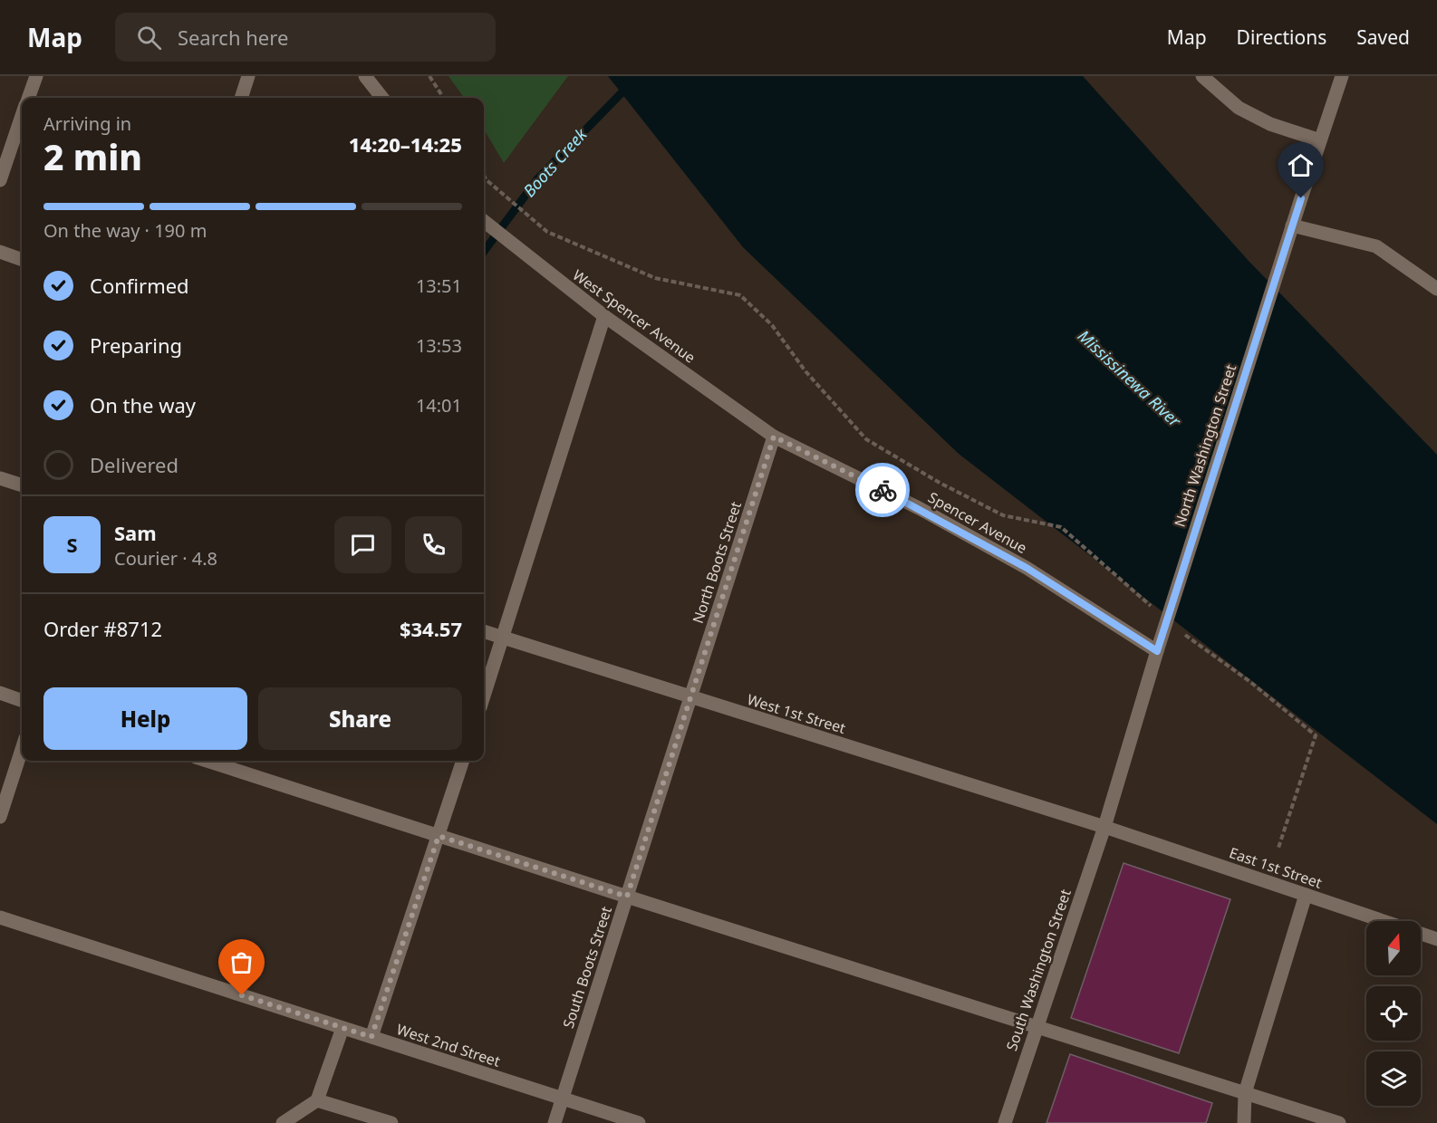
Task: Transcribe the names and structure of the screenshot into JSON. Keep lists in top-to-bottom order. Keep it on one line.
{"streets":{"street":["West Spencer Avenue","North Washington Street","Spencer Avenue","North Boots Street","West 1st Street","East 1st Street","South Boots Street","South Washington Street","West 2nd Street"]},"crossings":[["West Spencer Avenue","Spencer Avenue"],["West Spencer Avenue","North Boots Street"],["North Washington Street","Spencer Avenue"],["North Washington Street","West 1st Street"],["North Washington Street","East 1st Street"],["North Washington Street","South Washington Street"],["Spencer Avenue","North Boots Street"],["North Boots Street","West 1st Street"],["North Boots Street","South Boots Street"],["West 1st Street","East 1st Street"],["West 1st Street","South Boots Street"],["West 1st Street","South Washington Street"],["East 1st Street","South Washington Street"],["South Boots Street","West 2nd Street"]],"water":["Boots Creek","Mississinewa River"],"north":"top","page":{"header":"Map","search":"Search here","nav":["Map","Directions","Saved"],"heading":["2 min","Arriving in","14:20–14:25"],"panel":["Sam","Courier · 4.8","Order #8712","$34.57"],"bar":"On the way · 190 m","list":[["Confirmed","13:51"],["Preparing","13:53"],["On the way","14:01"],"Delivered"],"round":"S","buttons":["Help","Share"]}}
